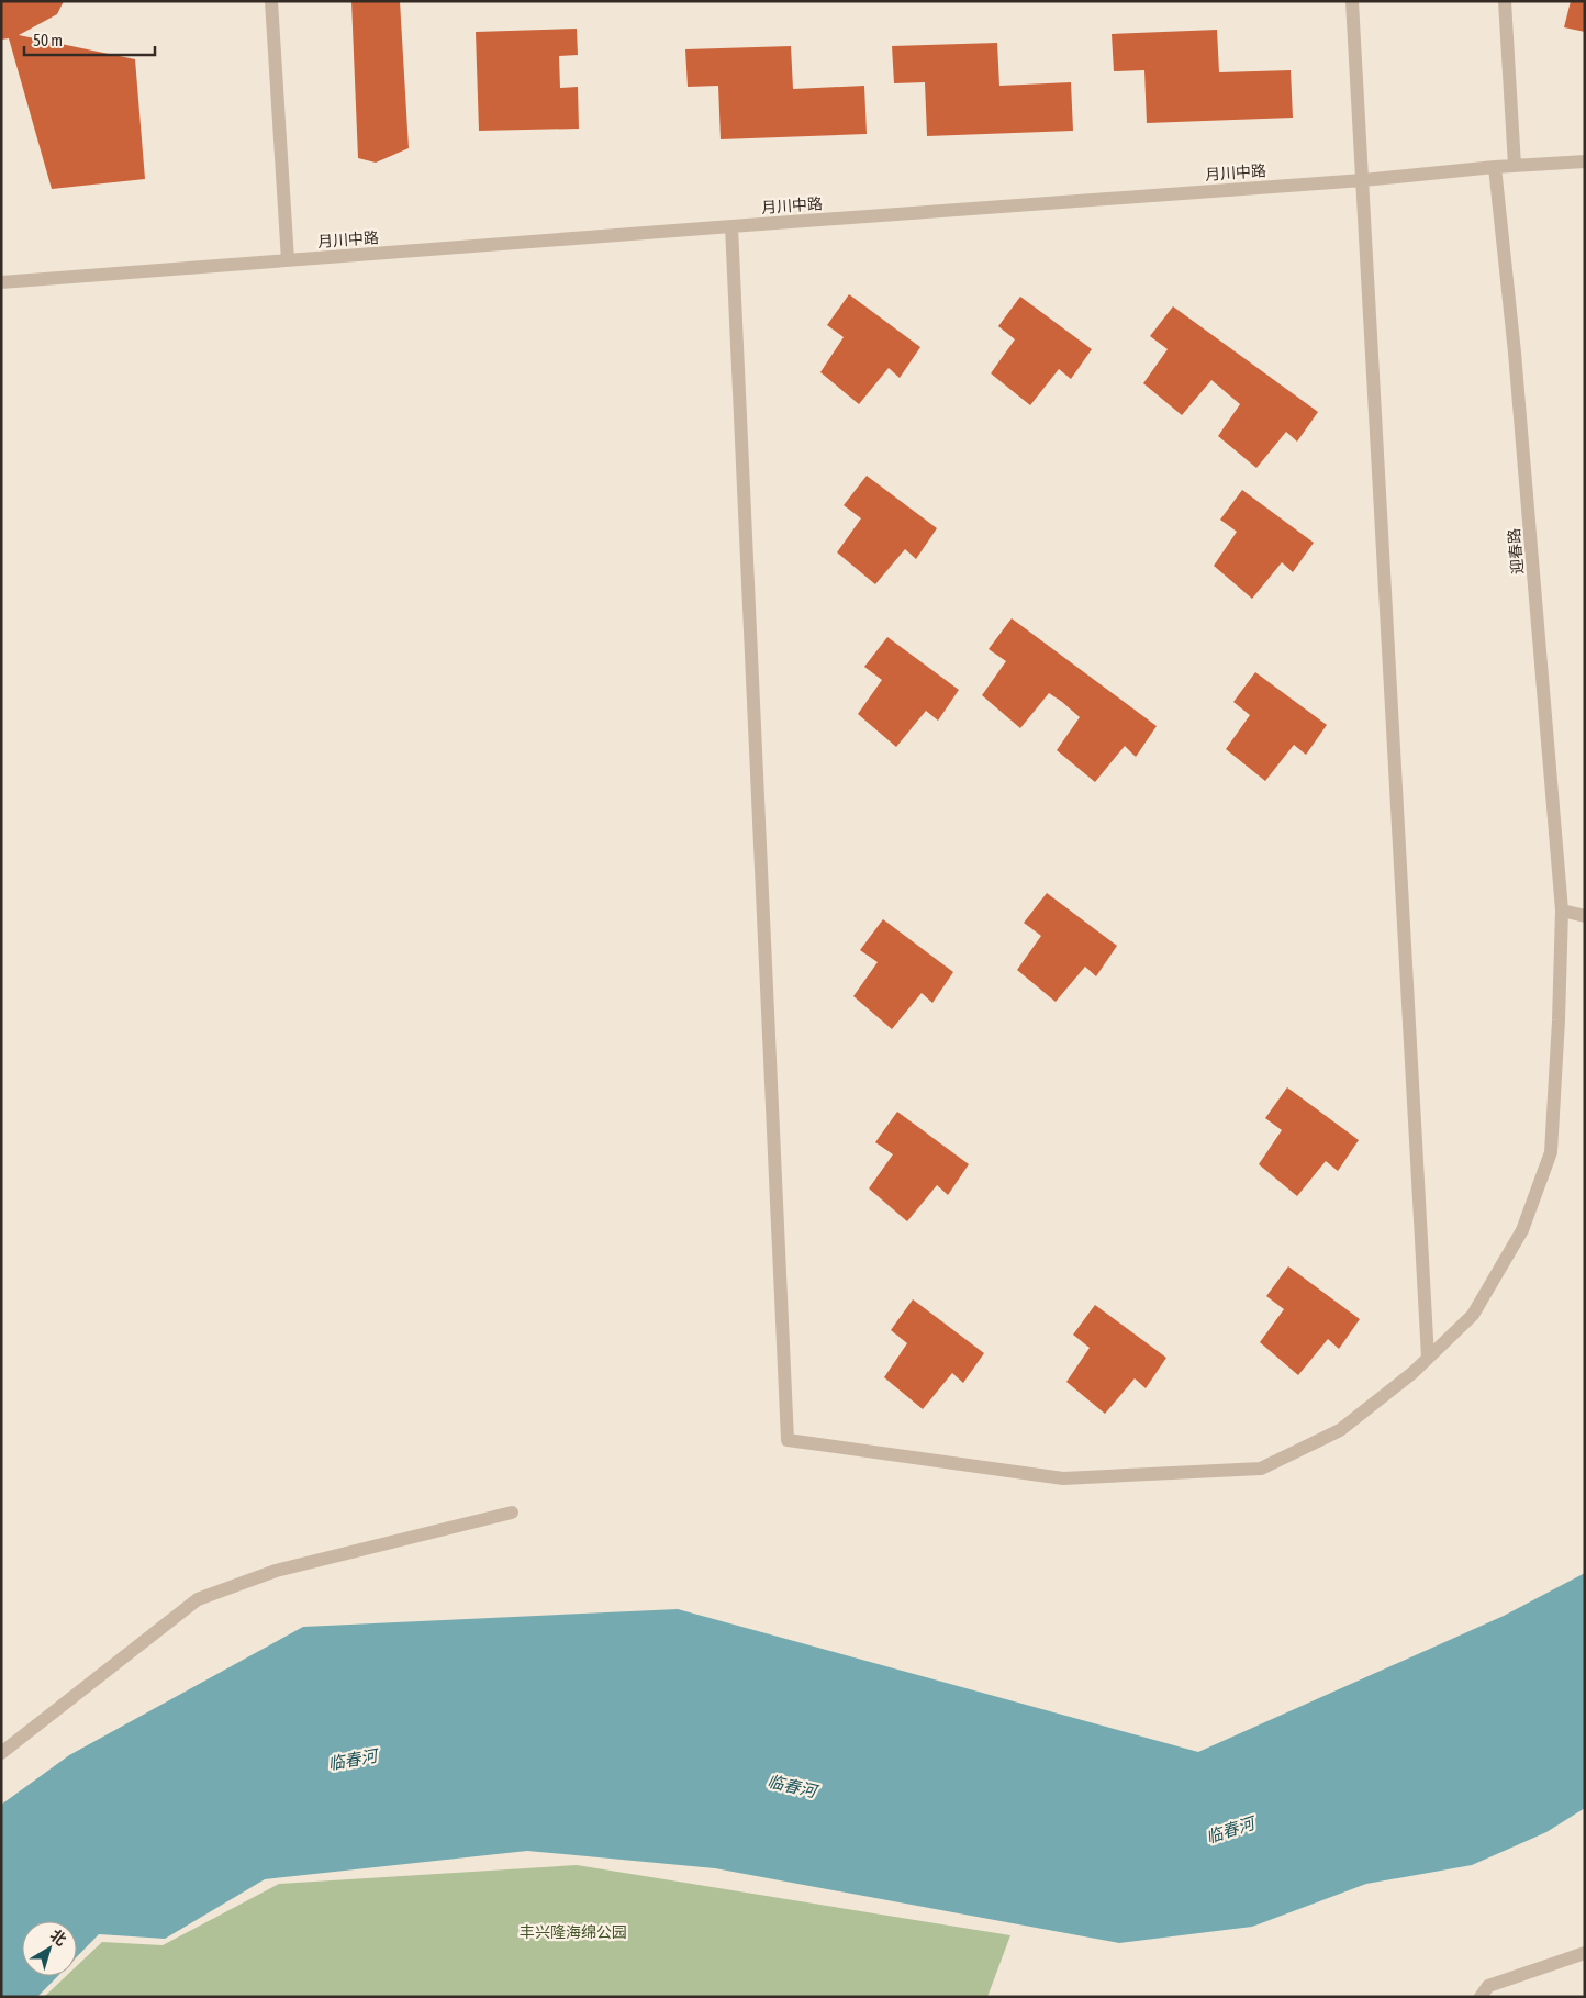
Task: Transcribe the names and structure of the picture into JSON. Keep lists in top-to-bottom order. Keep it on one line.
{"streets":{"street":["月川中路","迎春路"]},"crossings":[["月川中路","迎春路"]],"water":["临春河"],"parks":["丰兴隆海绵公园"],"scale_bar":"50 m","north":"top right"}
